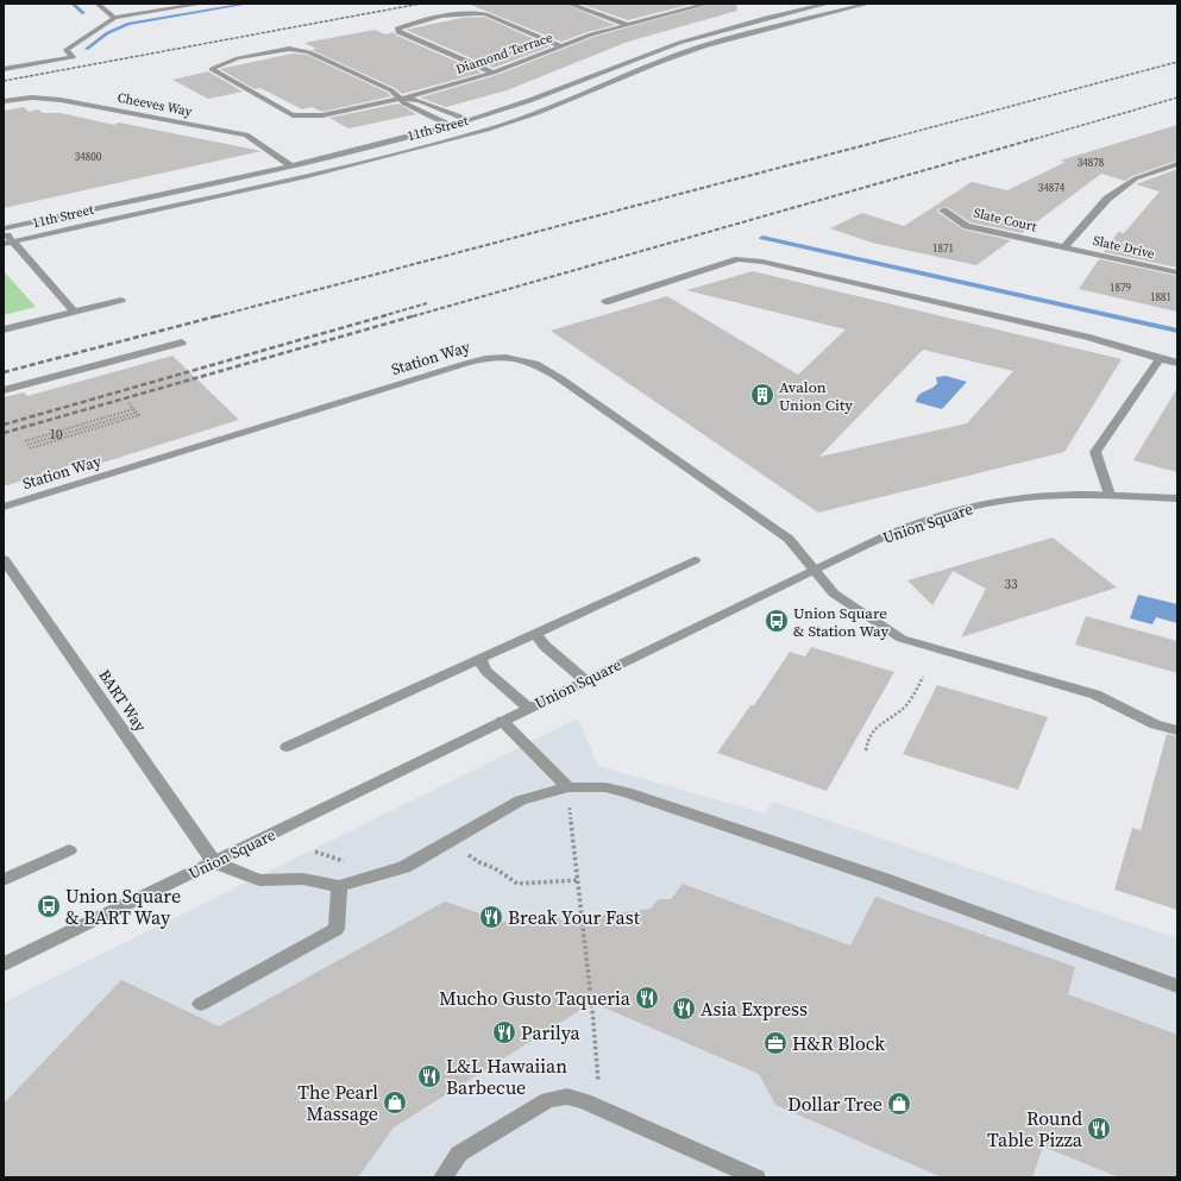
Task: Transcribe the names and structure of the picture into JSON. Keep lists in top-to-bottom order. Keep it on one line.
{"streets":{"street":["Diamond Terrace","Cheeves Way","11th Street","Slate Court","Slate Drive","Station Way","Union Square","BART Way"]},"crossings":[["Cheeves Way","11th Street"],["Slate Court","Slate Drive"],["Station Way","Union Square"],["Union Square","BART Way"]],"places":{"building":["Avalon Union City"],"bus stop":["Union Square & Station Way","Union Square & BART Way"],"restaurant":["Break Your Fast","Mucho Gusto Taqueria","Asia Express","Parilya","L&L Hawaiian Barbecue","Round Table Pizza"],"office":["H&R Block"],"shop":["The Pearl Massage","Dollar Tree"]},"house_numbers":["34800","34878","34874","1871","1879","1881","10","33"]}
